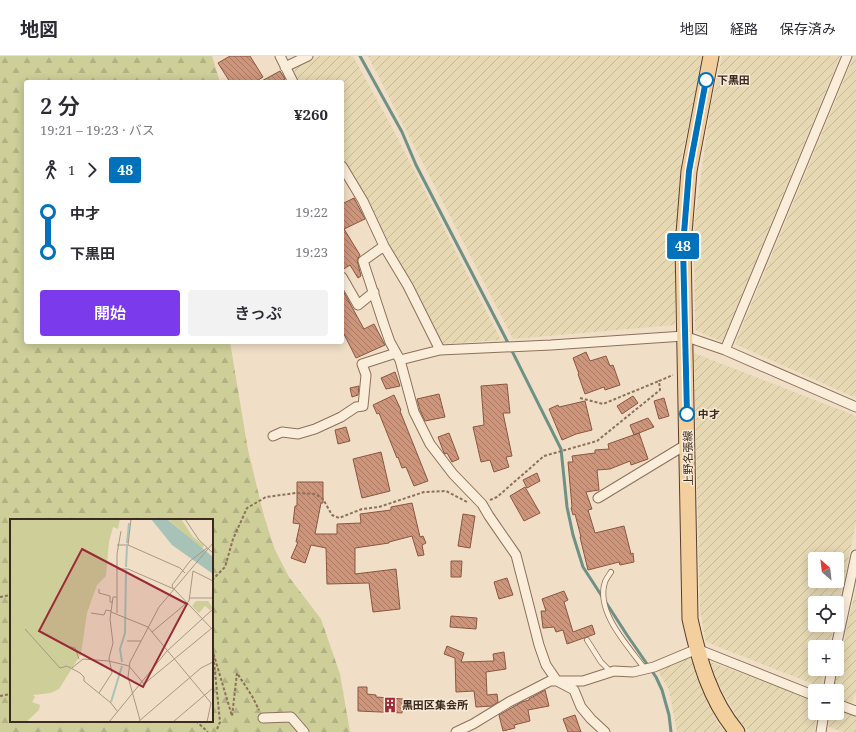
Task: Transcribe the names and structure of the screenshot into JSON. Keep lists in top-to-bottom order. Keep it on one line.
{"streets":{"main road":["上野名張線"]},"places":{"other":["下黒田","中才"],"building":["黒田区集会所"]},"lines":["bus line 48"],"north":"top left","page":{"header":"地図","nav":["地図","経路","保存済み"],"on_map":"48","heading":["2 分","19:21 – 19:23 · バス","¥260"],"legs":["1","48"],"list":[{"name":"中才","value":"19:22"},{"name":"下黒田","value":"19:23"}],"buttons":["開始","きっぷ"],"map_buttons":["+","−"]}}
